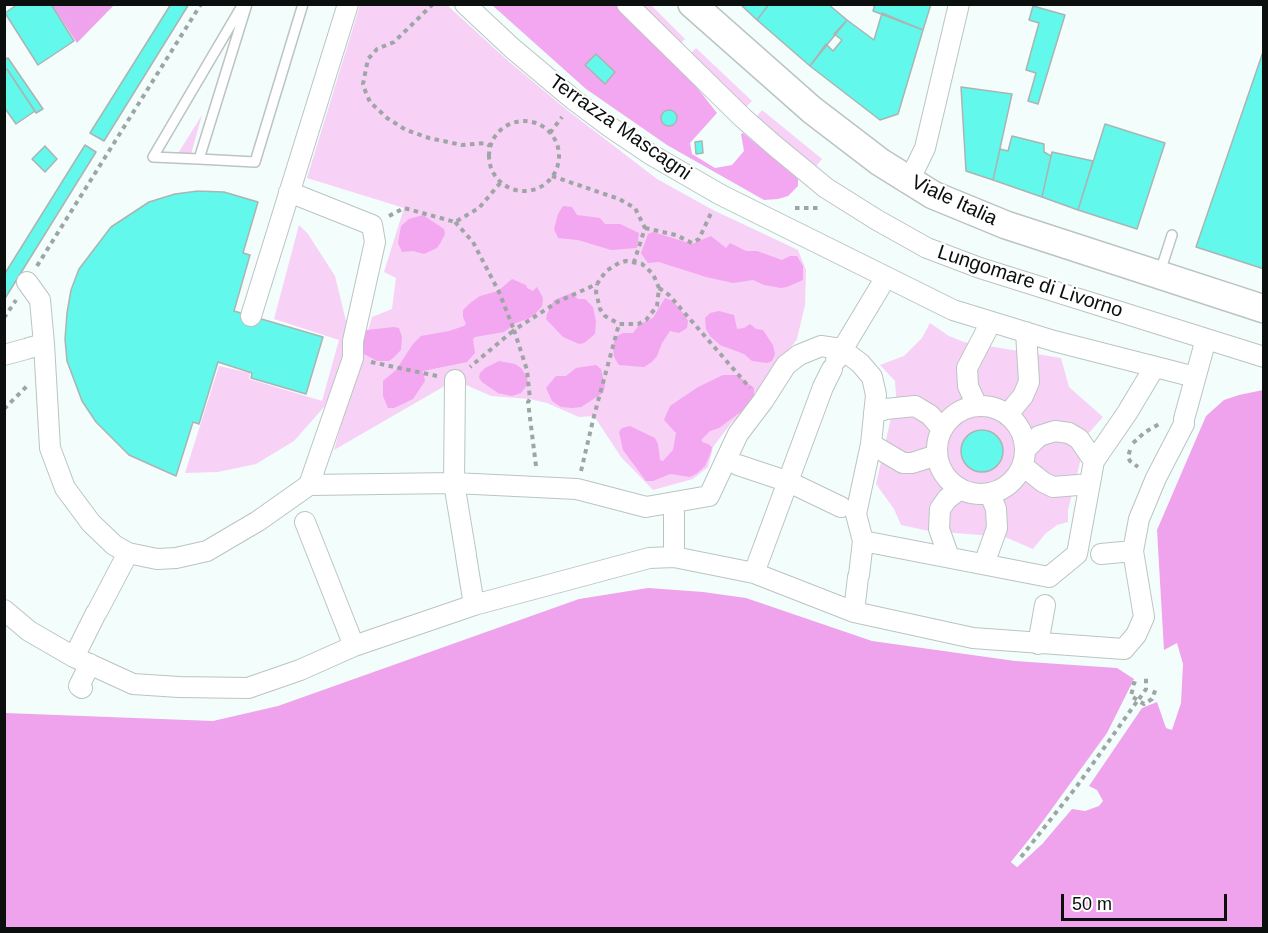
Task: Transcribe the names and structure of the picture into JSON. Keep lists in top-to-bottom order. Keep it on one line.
{"streets":{"main road":["Viale Italia"],"street":["Terrazza Mascagni","Lungomare di Livorno"]},"scale_bar":"50 m"}
